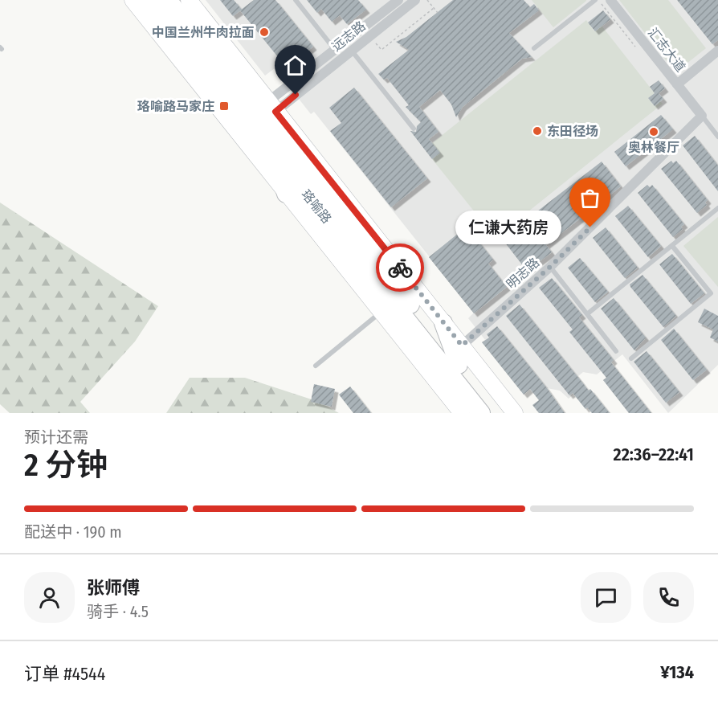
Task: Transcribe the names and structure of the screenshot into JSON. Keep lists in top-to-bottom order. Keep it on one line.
{"streets":{"highway":["珞喻路"],"street":["远志路","汇志大道","明志路"]},"crossings":[["汇志大道","明志路"]],"places":{"other":["中国兰州牛肉拉面","东田径场","奥林餐厅","仁谦大药房"],"transit":["珞喻路马家庄"]},"page":{"bubble":"仁谦大药房","heading":["2 分钟","预计还需","22:36–22:41"],"panel":["张师傅","骑手 · 4.5","订单 #4544","¥134"],"bar":"配送中 · 190 m"}}
